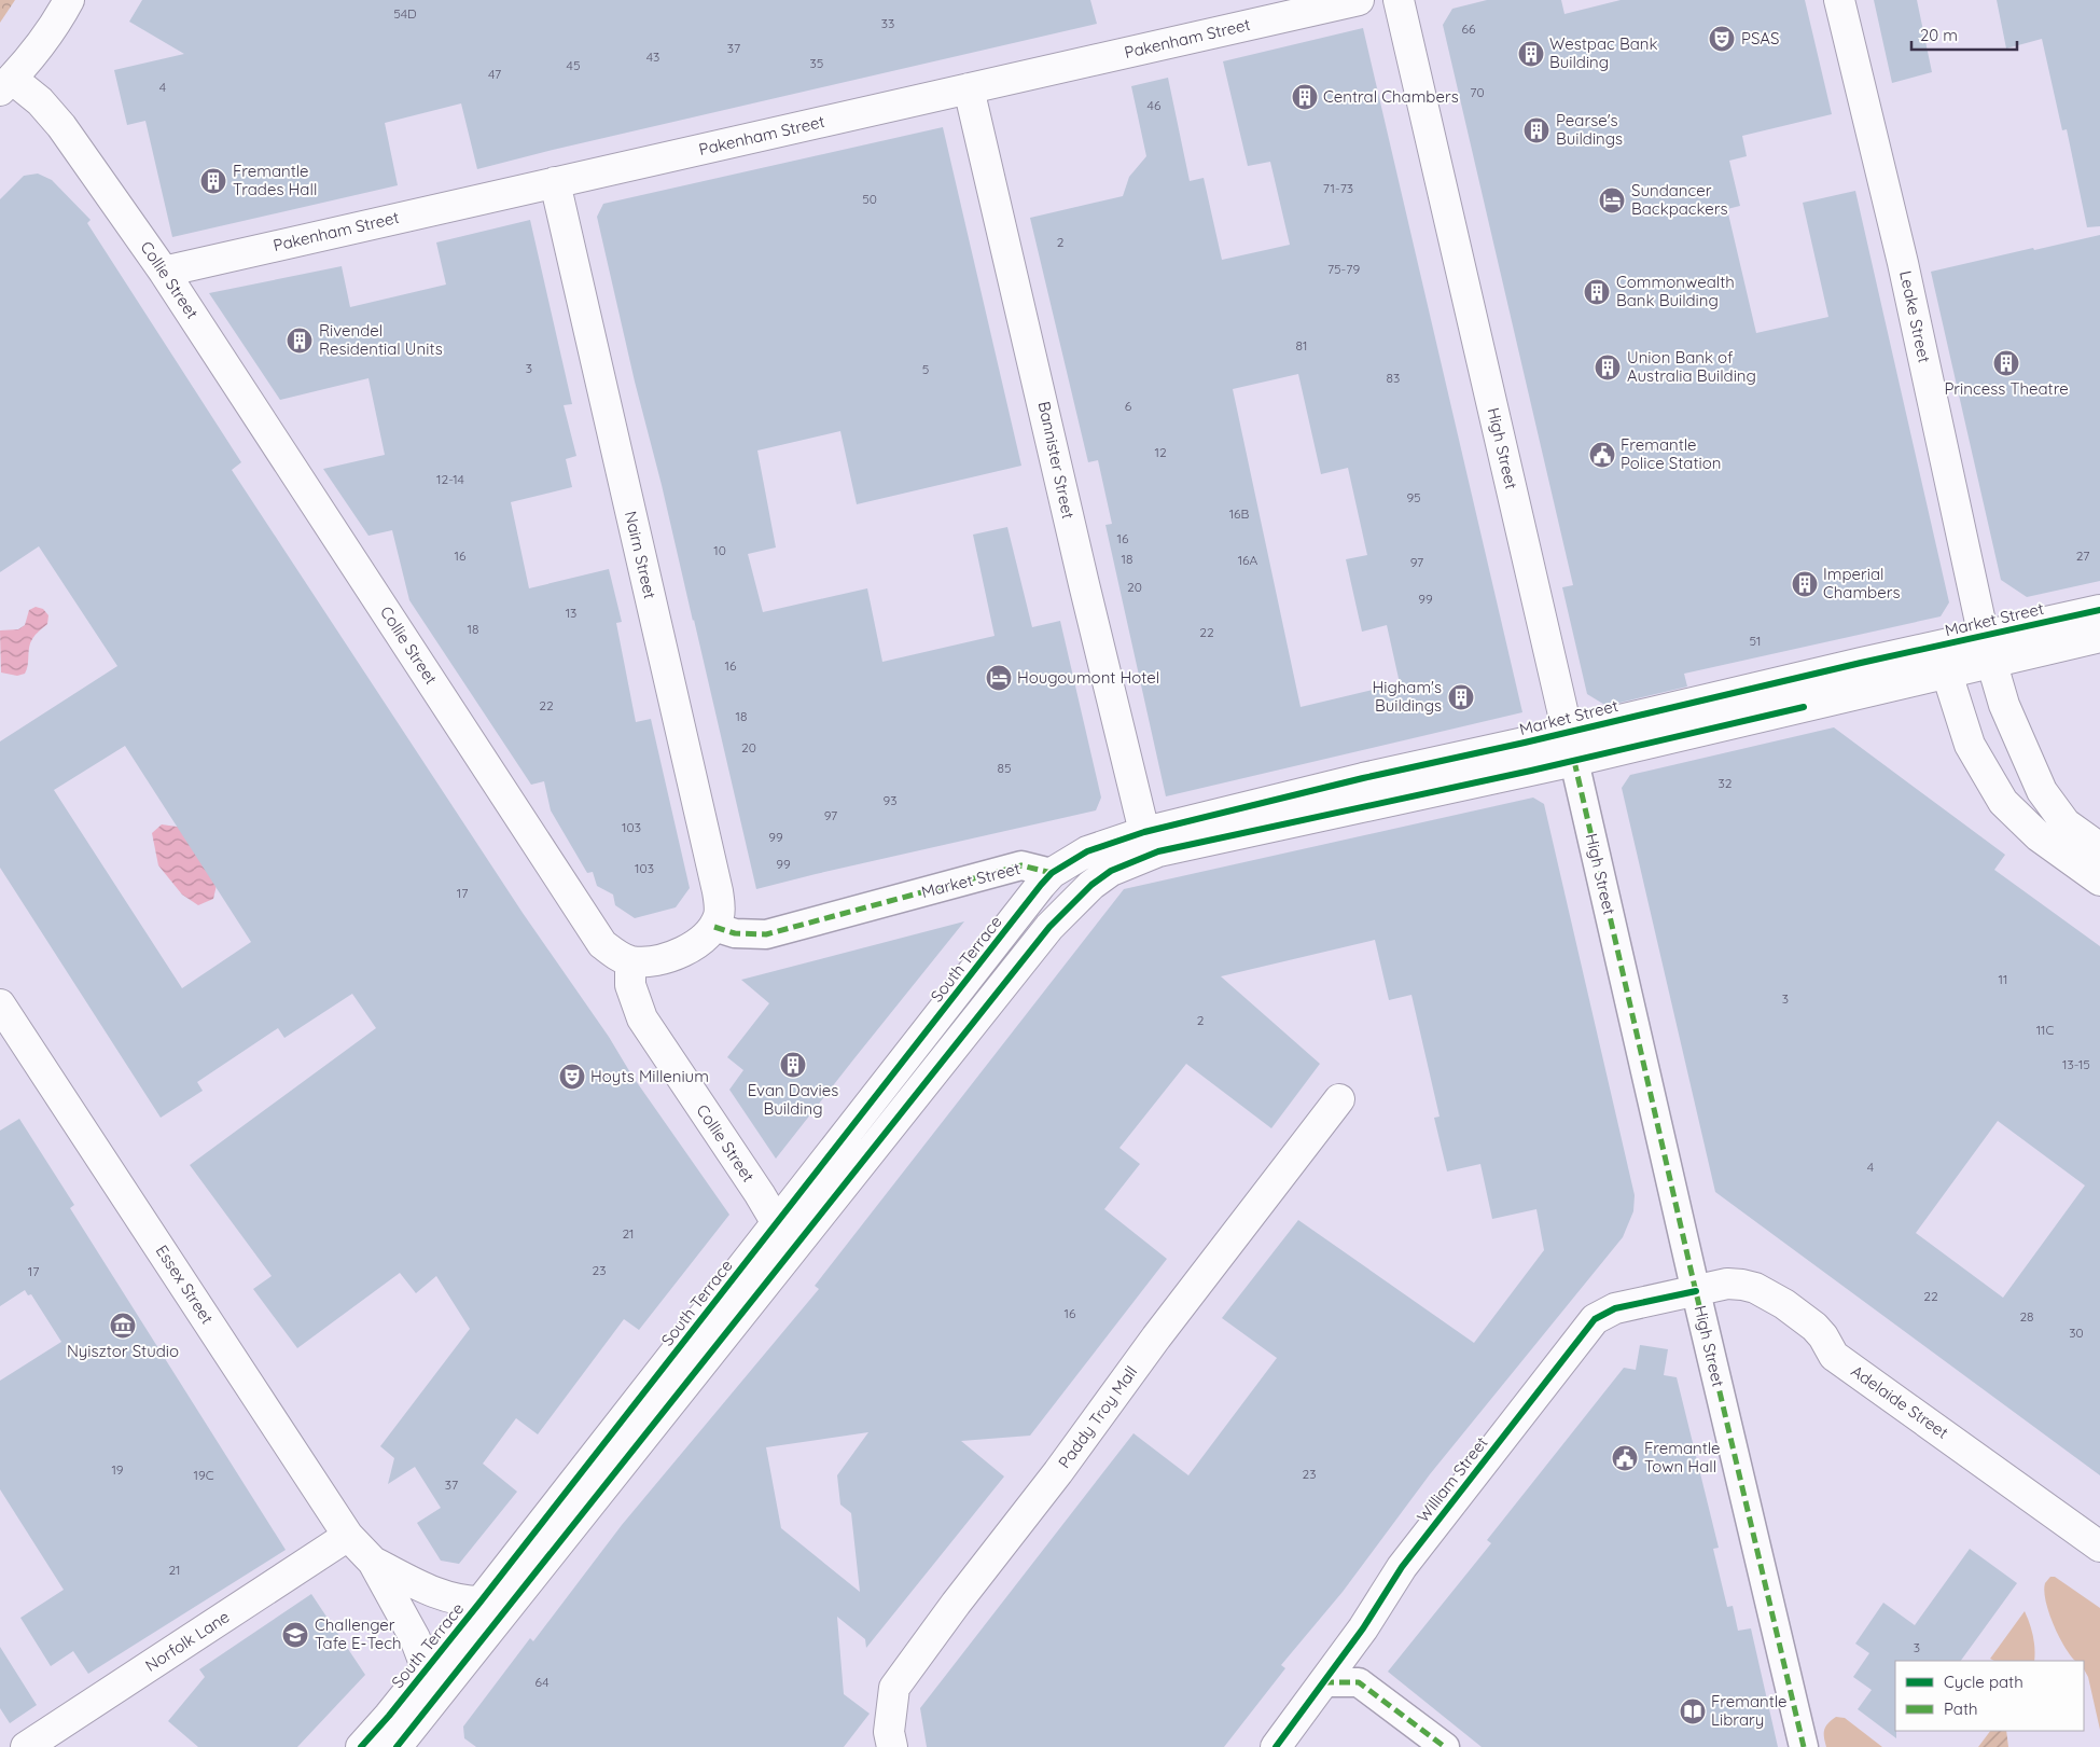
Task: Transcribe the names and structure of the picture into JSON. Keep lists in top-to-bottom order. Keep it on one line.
{"streets":{"street":["Pakenham Street","Collie Street","Leake Street","High Street","Bannister Street","Nairn Street","Market Street","South Terrace","Essex Street","Adelaide Street","Paddy Troy Mall","William Street","Norfolk Lane"]},"crossings":[["Pakenham Street","Collie Street"],["Pakenham Street","Bannister Street"],["Pakenham Street","Nairn Street"],["Collie Street","South Terrace"],["Leake Street","Market Street"],["High Street","Market Street"],["High Street","Adelaide Street"],["High Street","William Street"],["Bannister Street","Market Street"],["Nairn Street","Market Street"],["Market Street","South Terrace"],["South Terrace","Essex Street"],["Essex Street","Norfolk Lane"],["Adelaide Street","William Street"]],"places":{"theatre":["PSAS","Hoyts Millenium"],"building":["Westpac Bank Building","Central Chambers","Pearse's Buildings","Fremantle Trades Hall","Commonwealth Bank Building","Rivendel Residential Units","Princess Theatre","Union Bank of Australia Building","Imperial Chambers","Higham's Buildings","Evan Davies Building"],"hotel":["Sundancer Backpackers","Hougoumont Hotel"],"public building":["Fremantle Police Station","Fremantle Town Hall"],"museum":["Nyisztor Studio"],"school or university":["Challenger Tafe E-Tech"],"library":["Fremantle Library"]},"house_numbers":["54D","33","66","37","43","35","45","47","4","70","46","71-73","50","2","75-79","81","3","5","83","6","12","12-14","95","16B","16","10","16","27","18","16A","97","20","99","13","18","22","51","16","22","18","20","85","32","93","97","103","99","99","103","17","11","3","2","11C","13-15","4","21","23","17","22","16","28","30","19","23","19C","37","21","3","64"],"legend":["Cycle path","Path"],"scale_bar":"20 m"}
